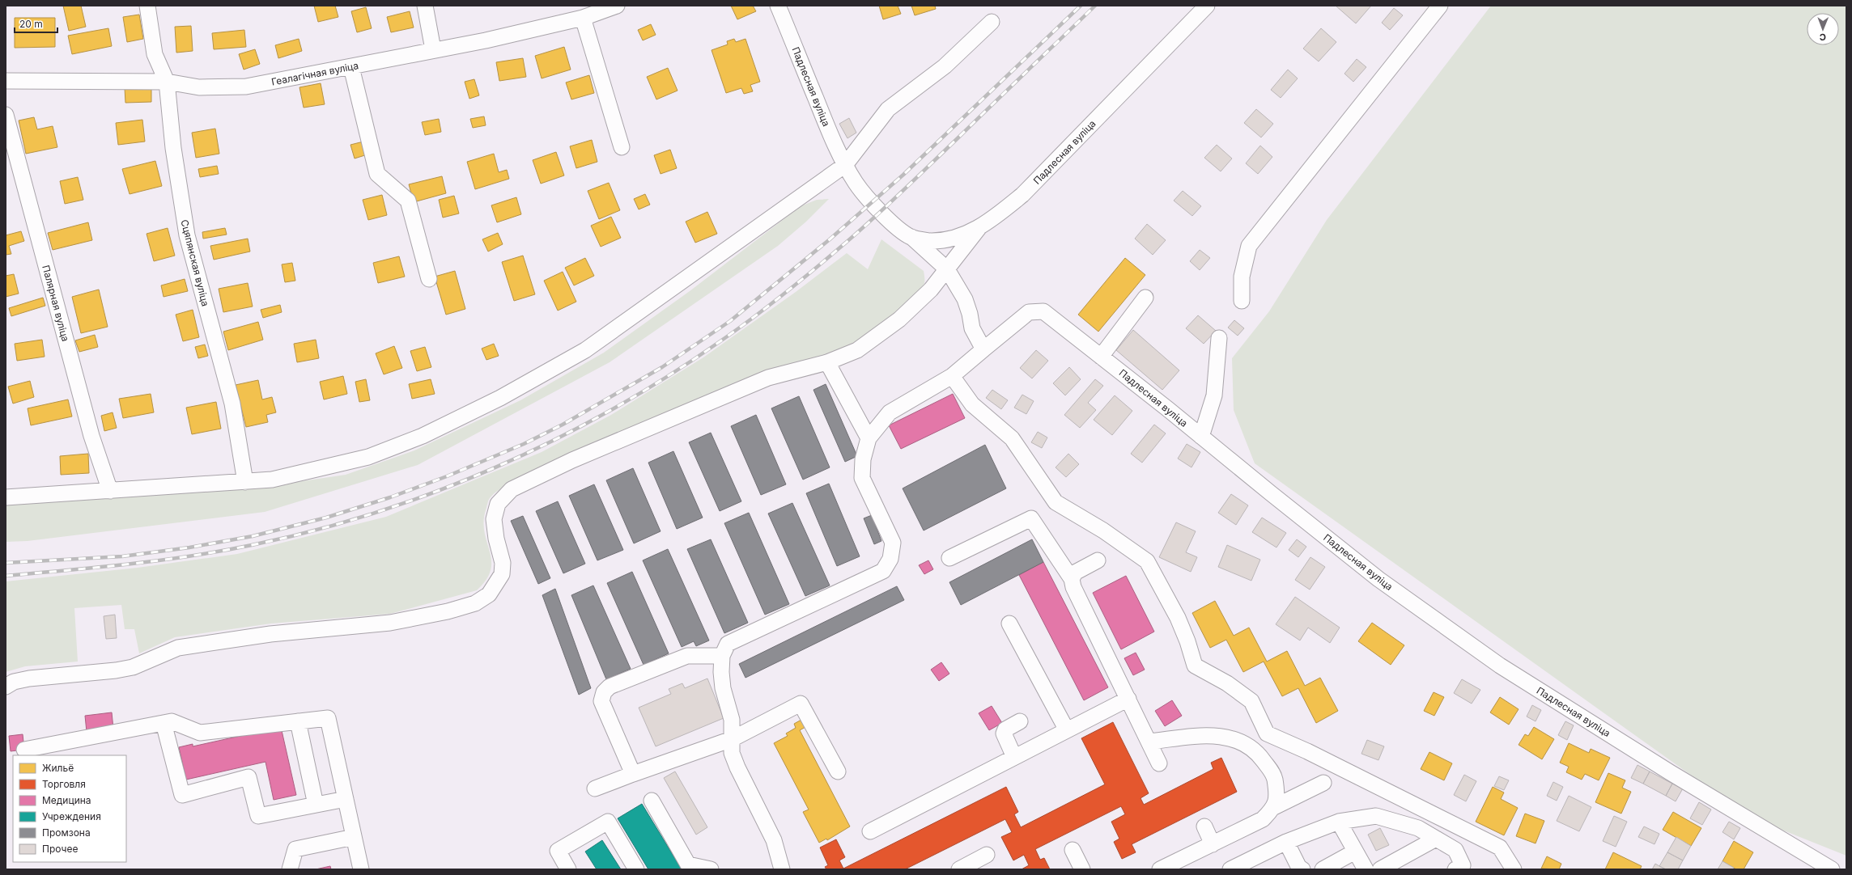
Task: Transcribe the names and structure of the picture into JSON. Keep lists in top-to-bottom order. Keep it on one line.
{"streets":{"street":["Геалагічная вуліца","Падлесная вуліца","Сцяпянская вуліца","Палярная вуліца"]},"crossings":[["Геалагічная вуліца","Сцяпянская вуліца"]],"legend":["Жильё","Торговля","Медицина","Учреждения","Промзона","Прочее"],"scale_bar":"20 m","north":"bottom"}
